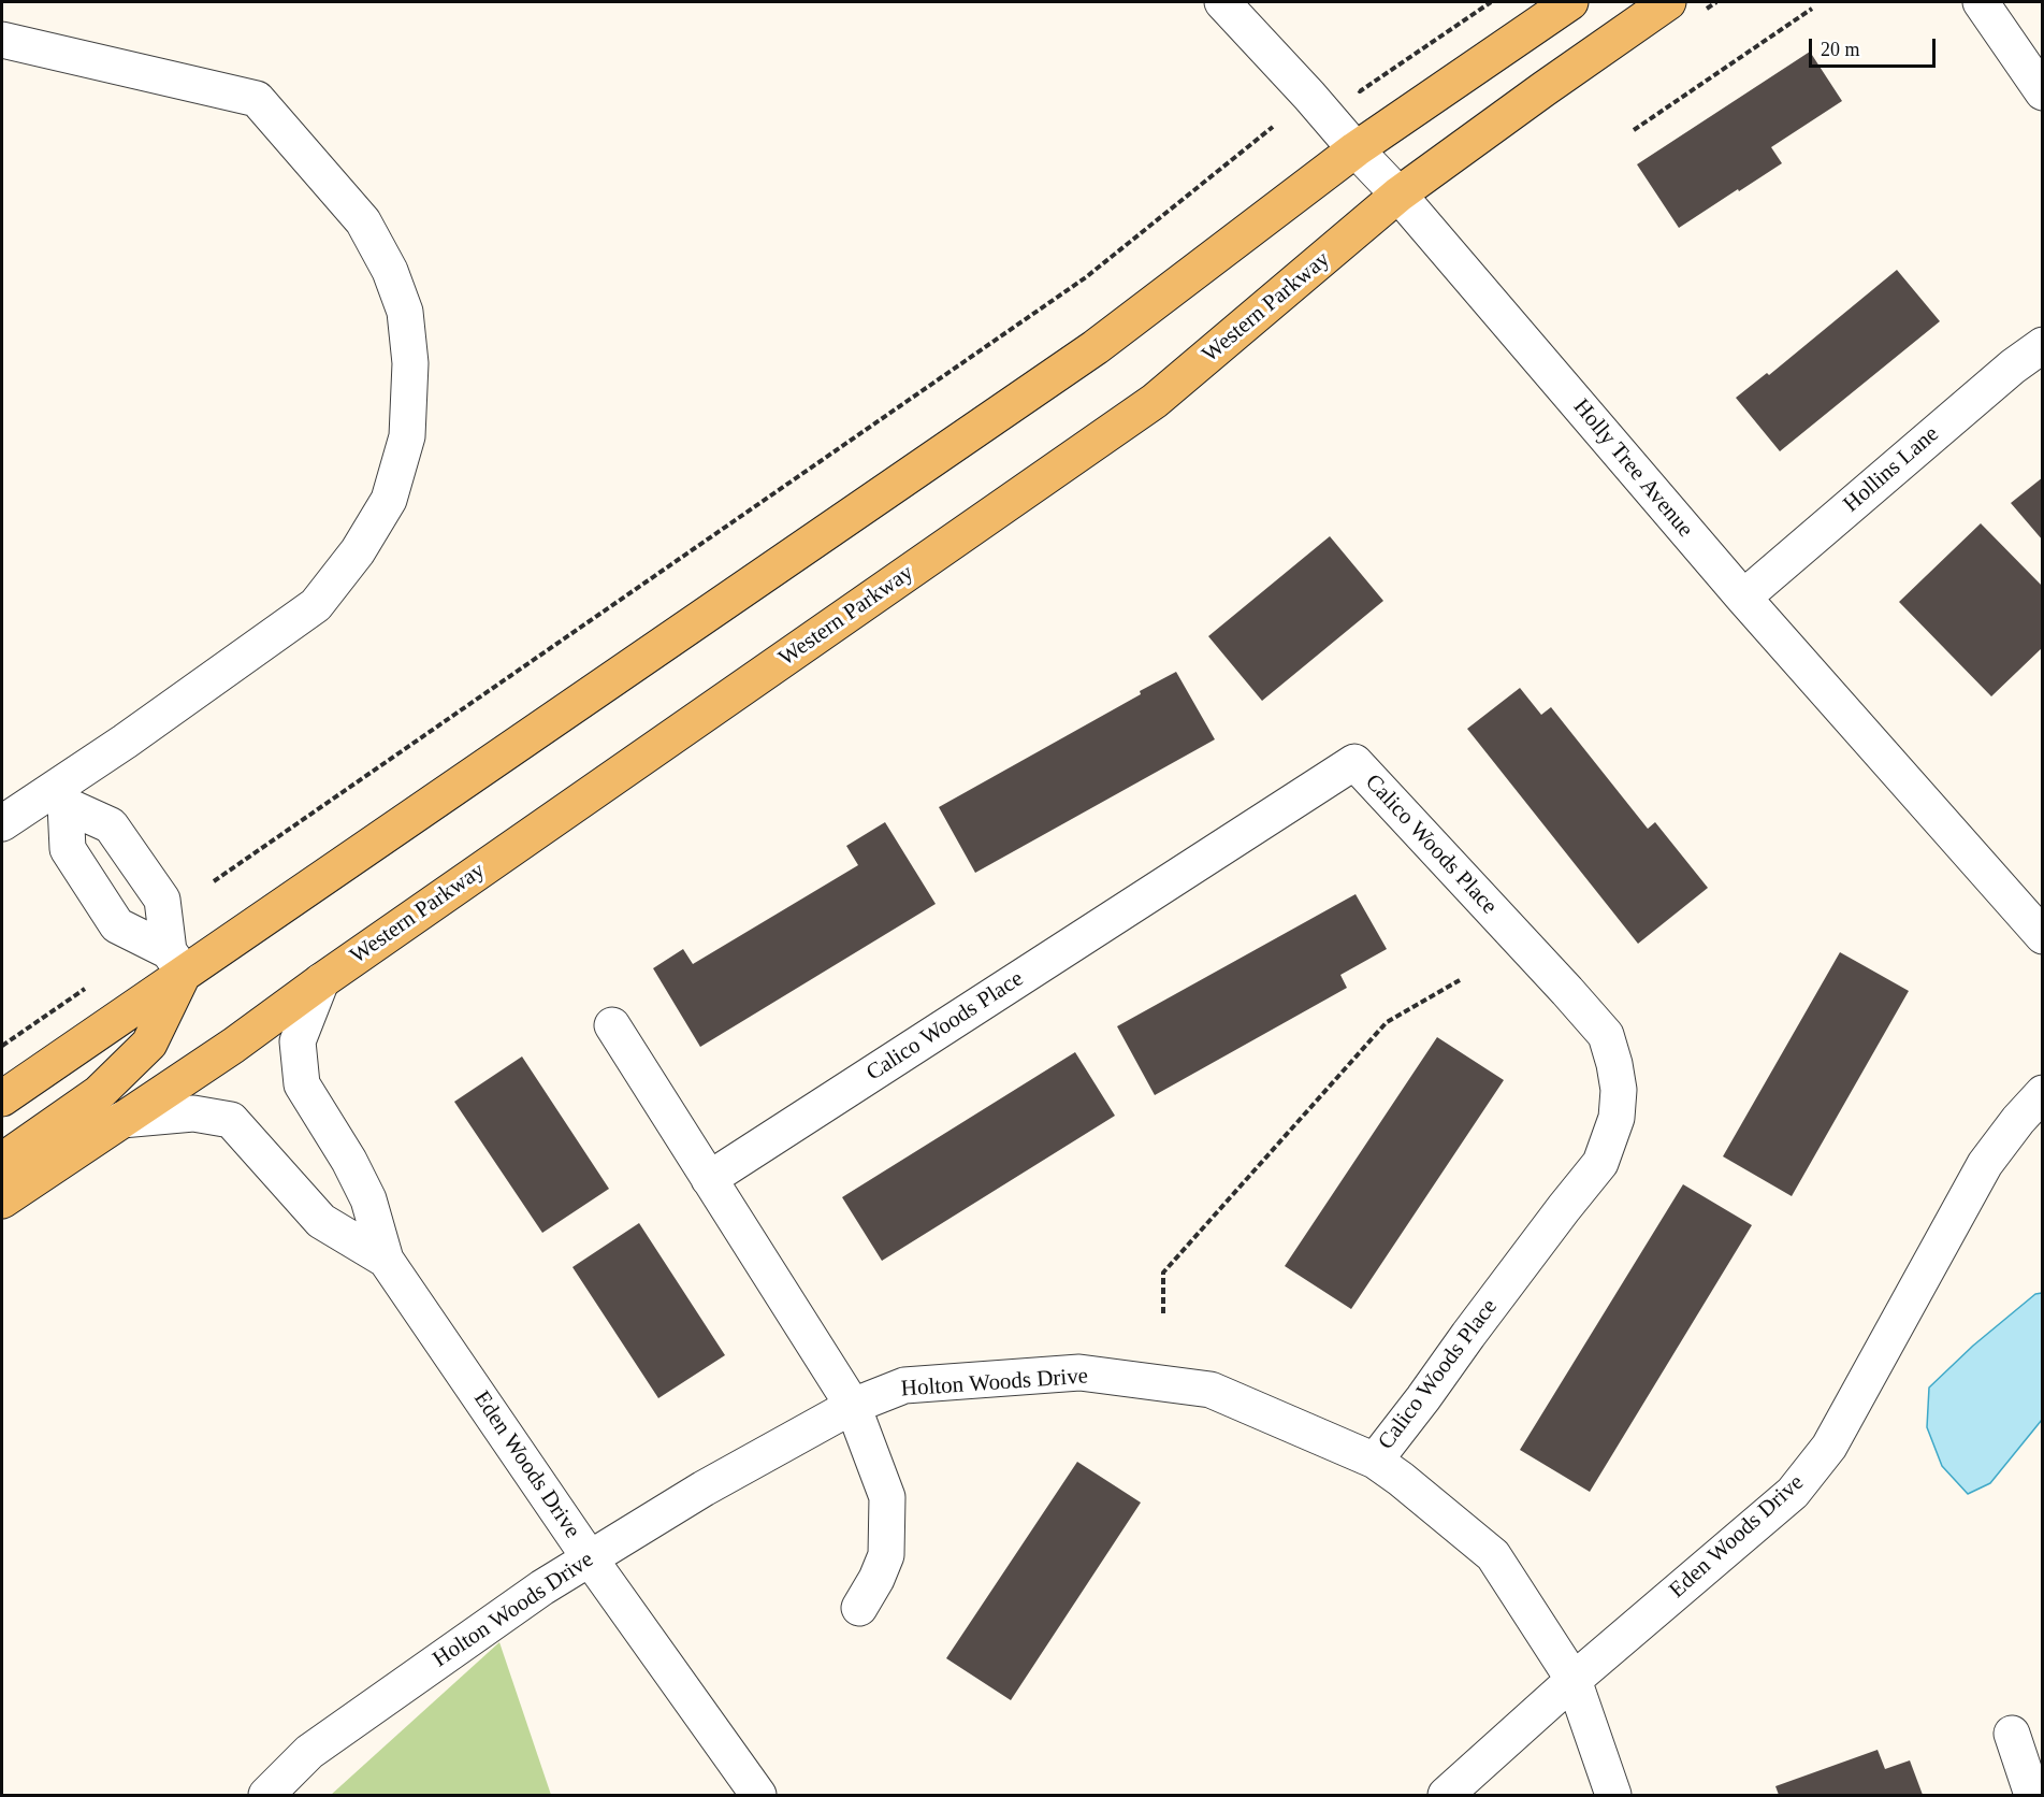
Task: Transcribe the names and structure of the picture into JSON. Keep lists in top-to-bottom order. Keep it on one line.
{"streets":{"main road":["Western Parkway"],"street":["Holly Tree Avenue","Hollins Lane","Calico Woods Place","Holton Woods Drive","Eden Woods Drive"]},"crossings":[["Western Parkway","Holly Tree Avenue"],["Western Parkway","Eden Woods Drive"],["Holly Tree Avenue","Hollins Lane"],["Calico Woods Place","Holton Woods Drive"],["Holton Woods Drive","Eden Woods Drive"]],"scale_bar":"20 m"}
